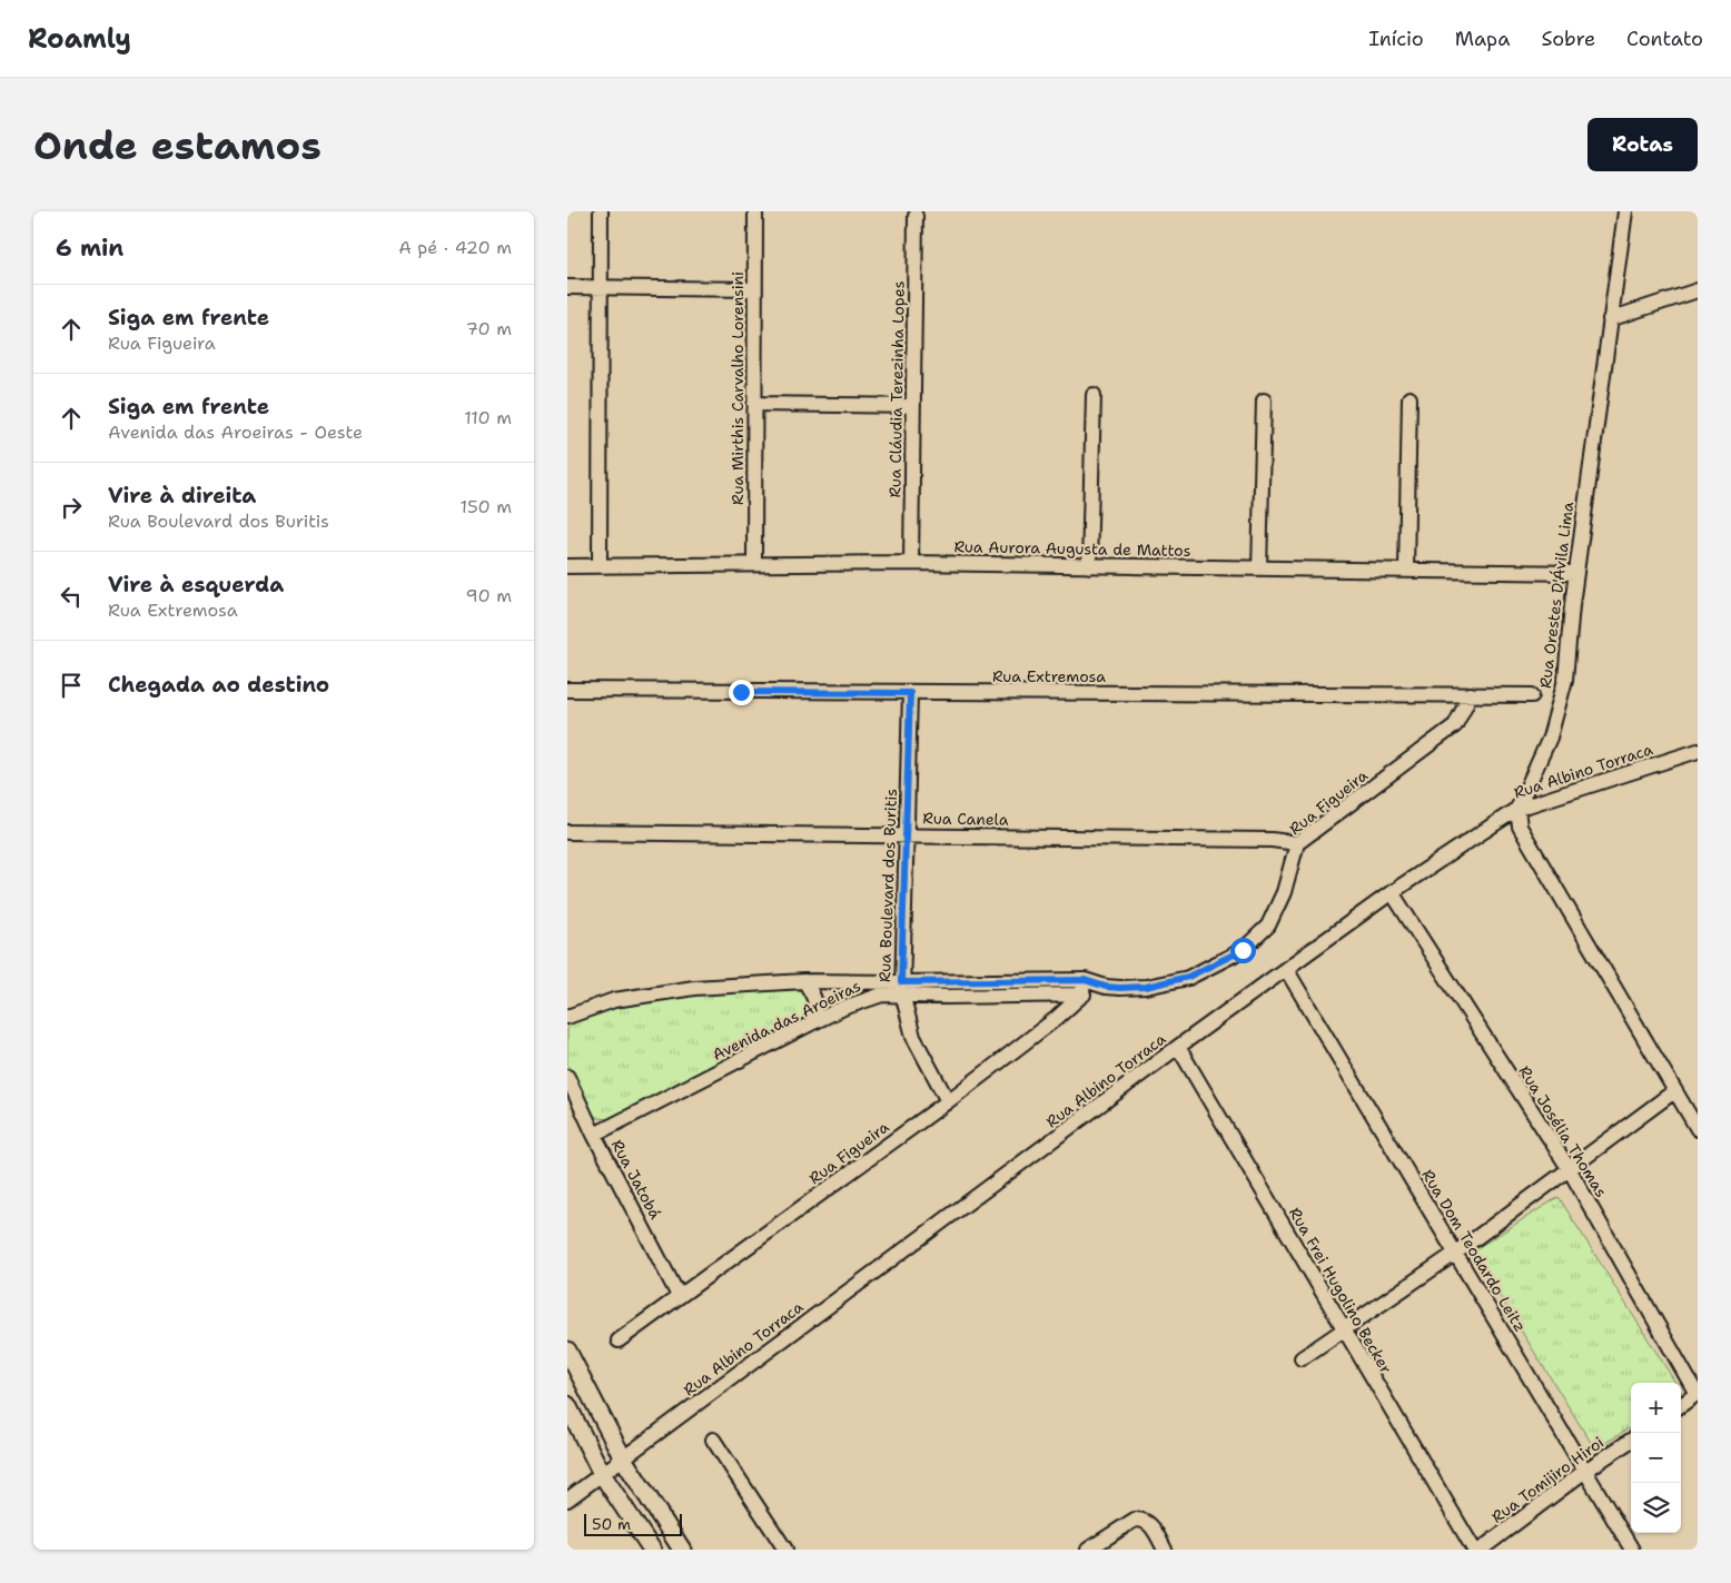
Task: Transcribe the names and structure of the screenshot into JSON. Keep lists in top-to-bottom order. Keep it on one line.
{"streets":{"street":["Rua Mirthis Carvalho Lorensini","Rua Cláudia Terezinha Lopes","Rua Aurora Augusta de Mattos","Rua Orestes D'Ávila Lima","Rua Extremosa","Rua Albino Torraca","Rua Figueira","Rua Canela","Rua Boulevard dos Buritis","Avenida das Aroeiras","Rua Josélia Thomas","Rua Jatobá","Rua Dom Teodardo Leitz","Rua Frei Hugolino Becker","Rua Tomijiro Hiroi"]},"crossings":[["Rua Mirthis Carvalho Lorensini","Rua Aurora Augusta de Mattos"],["Rua Cláudia Terezinha Lopes","Rua Aurora Augusta de Mattos"],["Rua Aurora Augusta de Mattos","Rua Orestes D'Ávila Lima"],["Rua Orestes D'Ávila Lima","Rua Albino Torraca"],["Rua Extremosa","Rua Figueira"],["Rua Extremosa","Rua Boulevard dos Buritis"],["Rua Albino Torraca","Rua Josélia Thomas"],["Rua Albino Torraca","Rua Dom Teodardo Leitz"],["Rua Albino Torraca","Rua Frei Hugolino Becker"],["Rua Figueira","Rua Canela"],["Rua Figueira","Rua Boulevard dos Buritis"],["Rua Figueira","Avenida das Aroeiras"],["Rua Figueira","Rua Jatobá"],["Rua Canela","Rua Boulevard dos Buritis"],["Rua Boulevard dos Buritis","Avenida das Aroeiras"],["Avenida das Aroeiras","Rua Jatobá"],["Rua Dom Teodardo Leitz","Rua Tomijiro Hiroi"]],"scale_bar":"50 m","page":{"header":"Roamly","nav":["Início","Mapa","Sobre","Contato"],"buttons":"Rotas","title":"Onde estamos","heading":["6 min","A pé · 420 m"],"list":[["Siga em frente","Rua Figueira","70 m"],["Siga em frente","Avenida das Aroeiras - Oeste","110 m"],["Vire à direita","Rua Boulevard dos Buritis","150 m"],["Vire à esquerda","Rua Extremosa","90 m"],"Chegada ao destino"],"map_buttons":["+","−"],"scale":"50 m"}}
